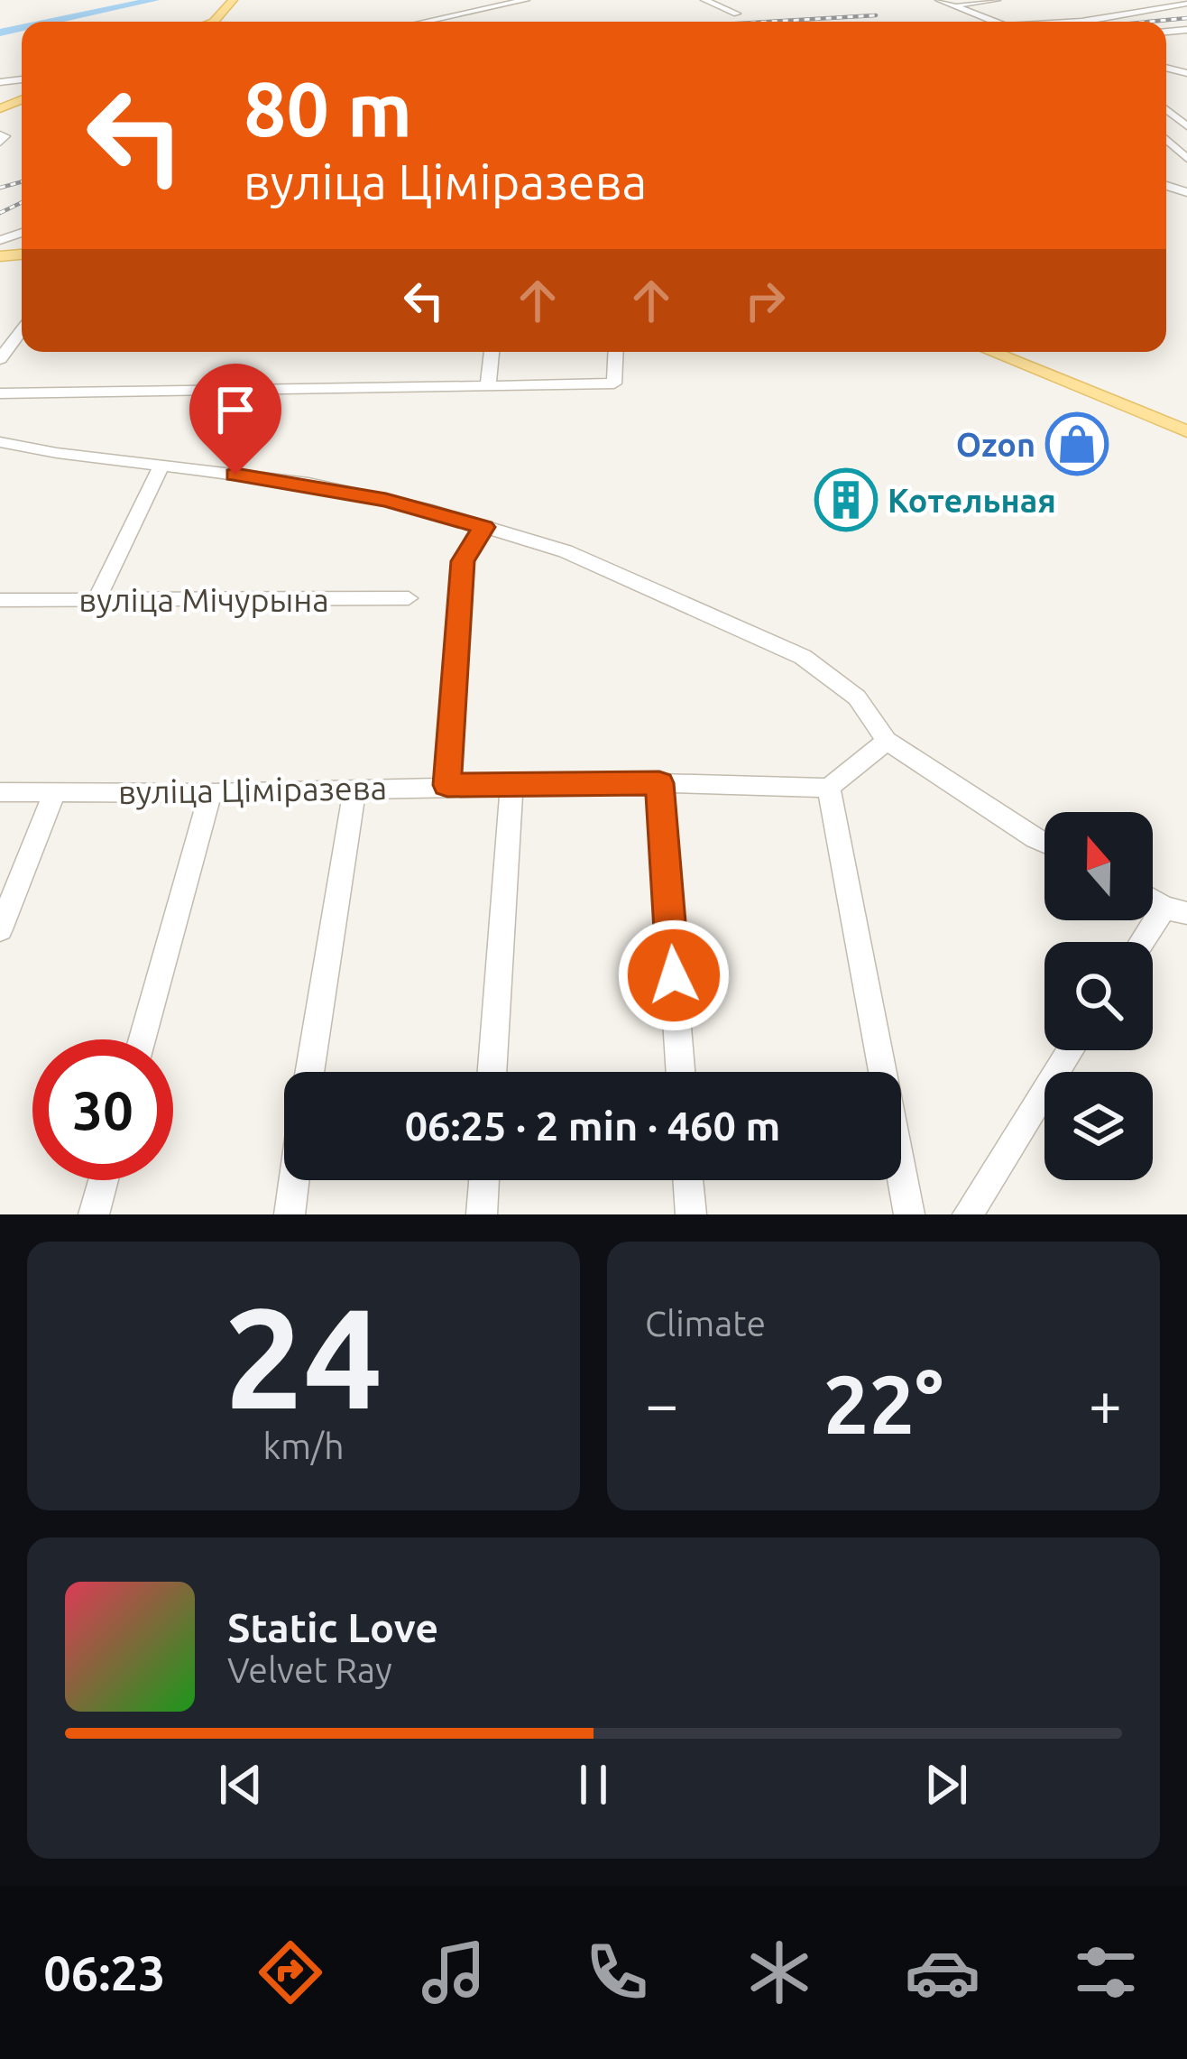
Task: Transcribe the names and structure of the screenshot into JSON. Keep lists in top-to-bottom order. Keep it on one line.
{"streets":{"street":["вуліца Мічурына","вуліца Ціміразева"]},"places":{"shop":["Ozon"],"building":["Котельная"]},"north":"top","page":{"turn":["80 m","вуліца Ціміразева"],"limit":"30","trip":"06:25 · 2 min · 460 m","tile":[["24","km/h"],"Climate"],"heat":["−","22°","+"],"song":["Static Love","Velvet Ray"],"tabs":"06:23"}}
